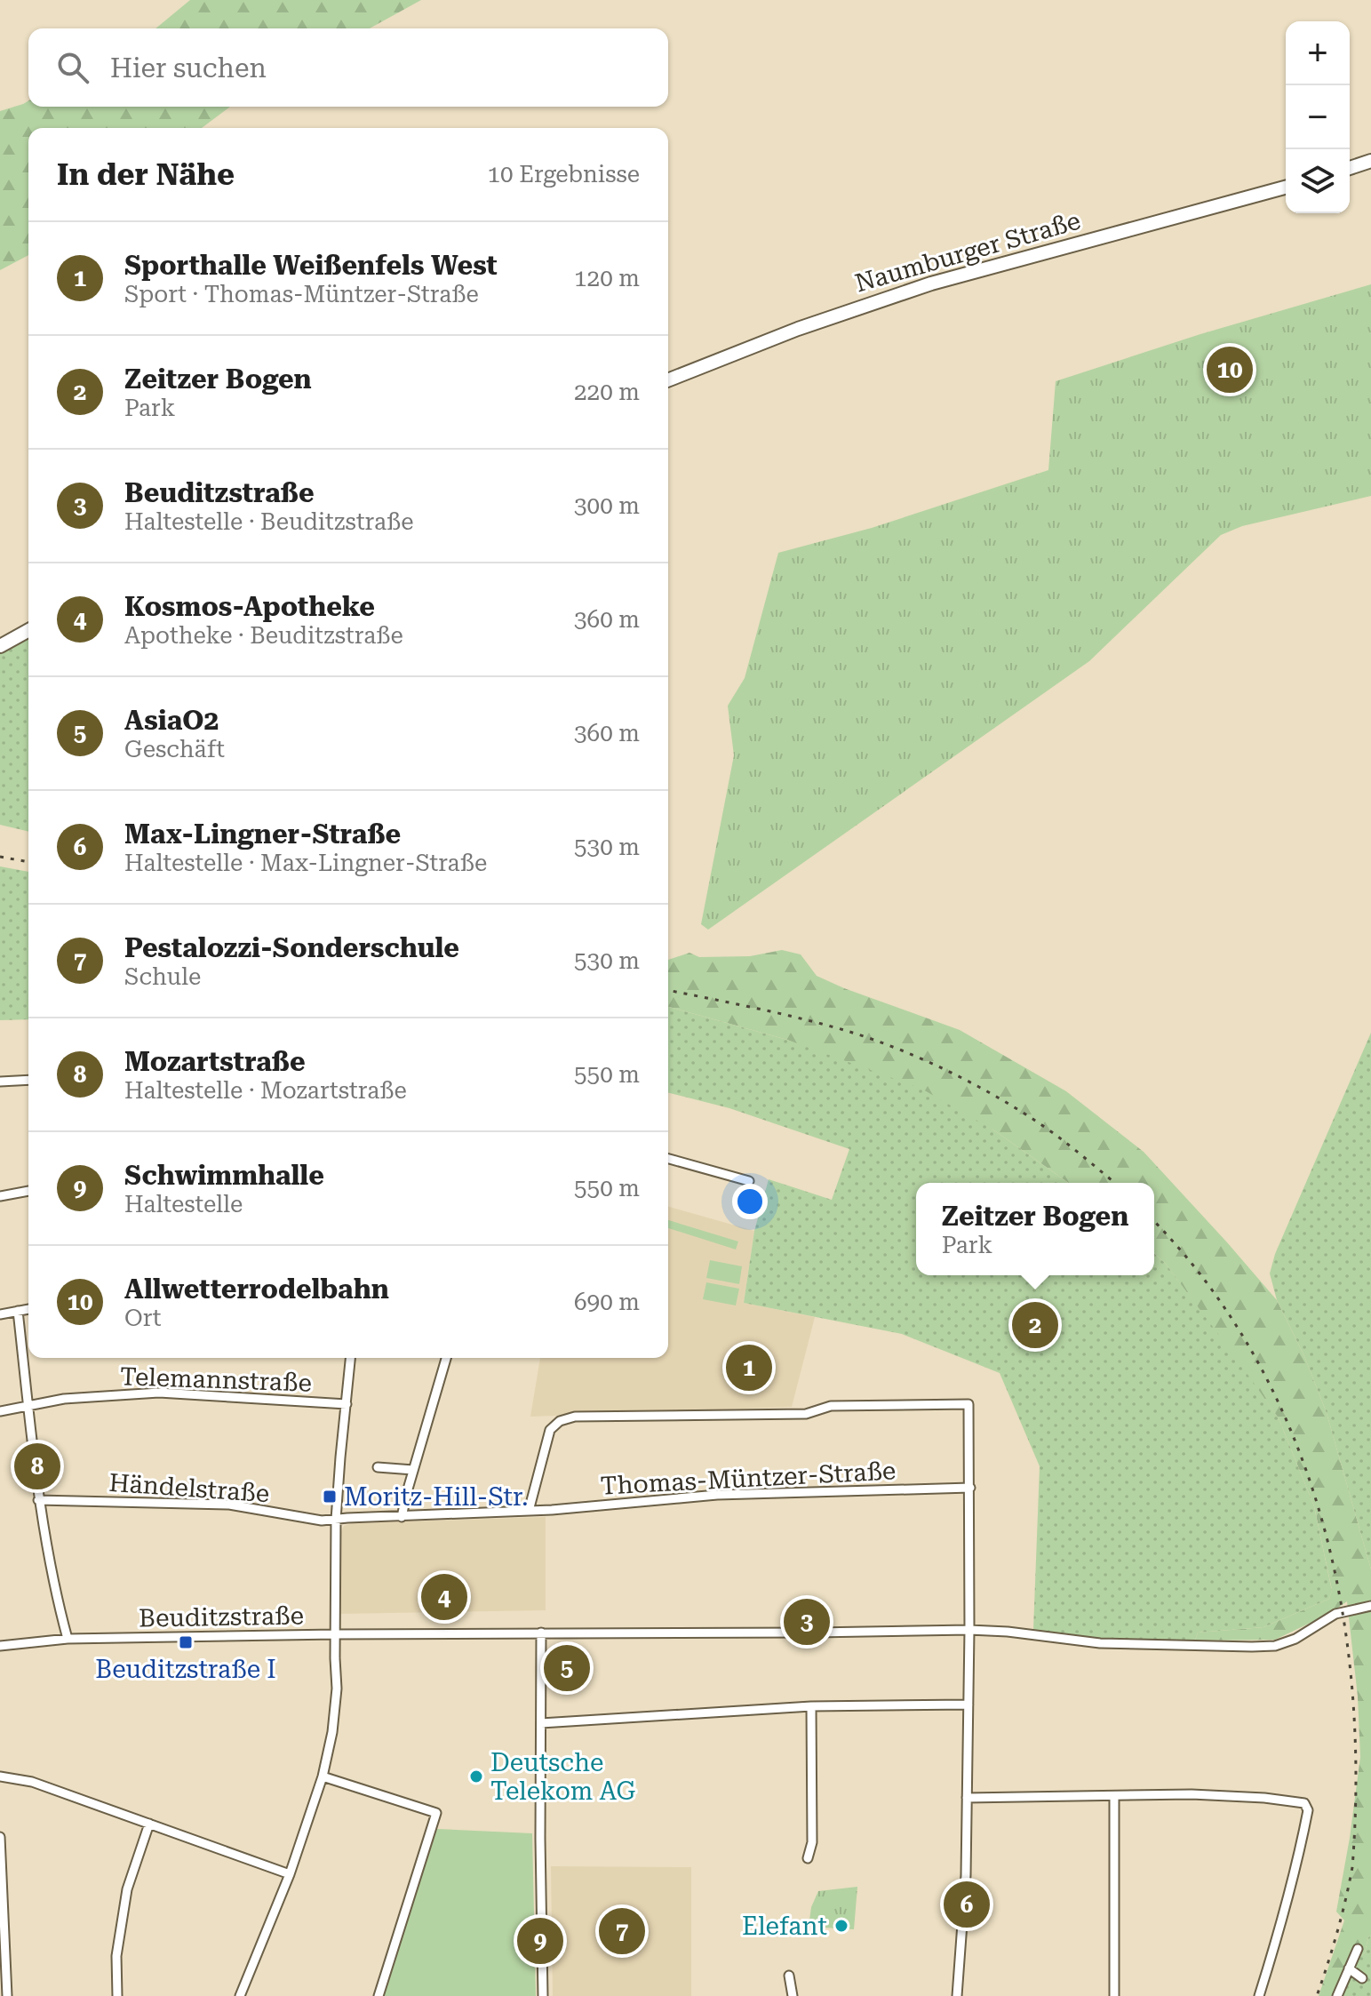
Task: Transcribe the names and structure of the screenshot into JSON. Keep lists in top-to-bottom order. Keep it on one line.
{"streets":{"main road":["Naumburger Straße"],"street":["Telemannstraße","Thomas-Müntzer-Straße","Händelstraße","Beuditzstraße"]},"crossings":[["Thomas-Müntzer-Straße","Händelstraße"]],"places":{"transit":["Moritz-Hill-Str.","Beuditzstraße I"],"other":["Deutsche Telekom AG","Elefant"]},"page":{"map_buttons":["+","−"],"search":"Hier suchen","heading":["In der Nähe","10 Ergebnisse"],"list":[{"mark":"1","name":"Sporthalle Weißenfels West","note":"Sport · Thomas-Müntzer-Straße","value":"120 m"},{"mark":"2","name":"Zeitzer Bogen","note":"Park","value":"220 m"},{"mark":"3","name":"Beuditzstraße","note":"Haltestelle · Beuditzstraße","value":"300 m"},{"mark":"4","name":"Kosmos-Apotheke","note":"Apotheke · Beuditzstraße","value":"360 m"},{"mark":"5","name":"AsiaO2","note":"Geschäft","value":"360 m"},{"mark":"6","name":"Max-Lingner-Straße","note":"Haltestelle · Max-Lingner-Straße","value":"530 m"},{"mark":"7","name":"Pestalozzi-Sonderschule","note":"Schule","value":"530 m"},{"mark":"8","name":"Mozartstraße","note":"Haltestelle · Mozartstraße","value":"550 m"},{"mark":"9","name":"Schwimmhalle","note":"Haltestelle","value":"550 m"},{"mark":"10","name":"Allwetterrodelbahn","note":"Ort","value":"690 m"}],"pins":["10","2","1","8","4","3","5","6","7","9"],"popup":["Zeitzer Bogen","Park"]}}
